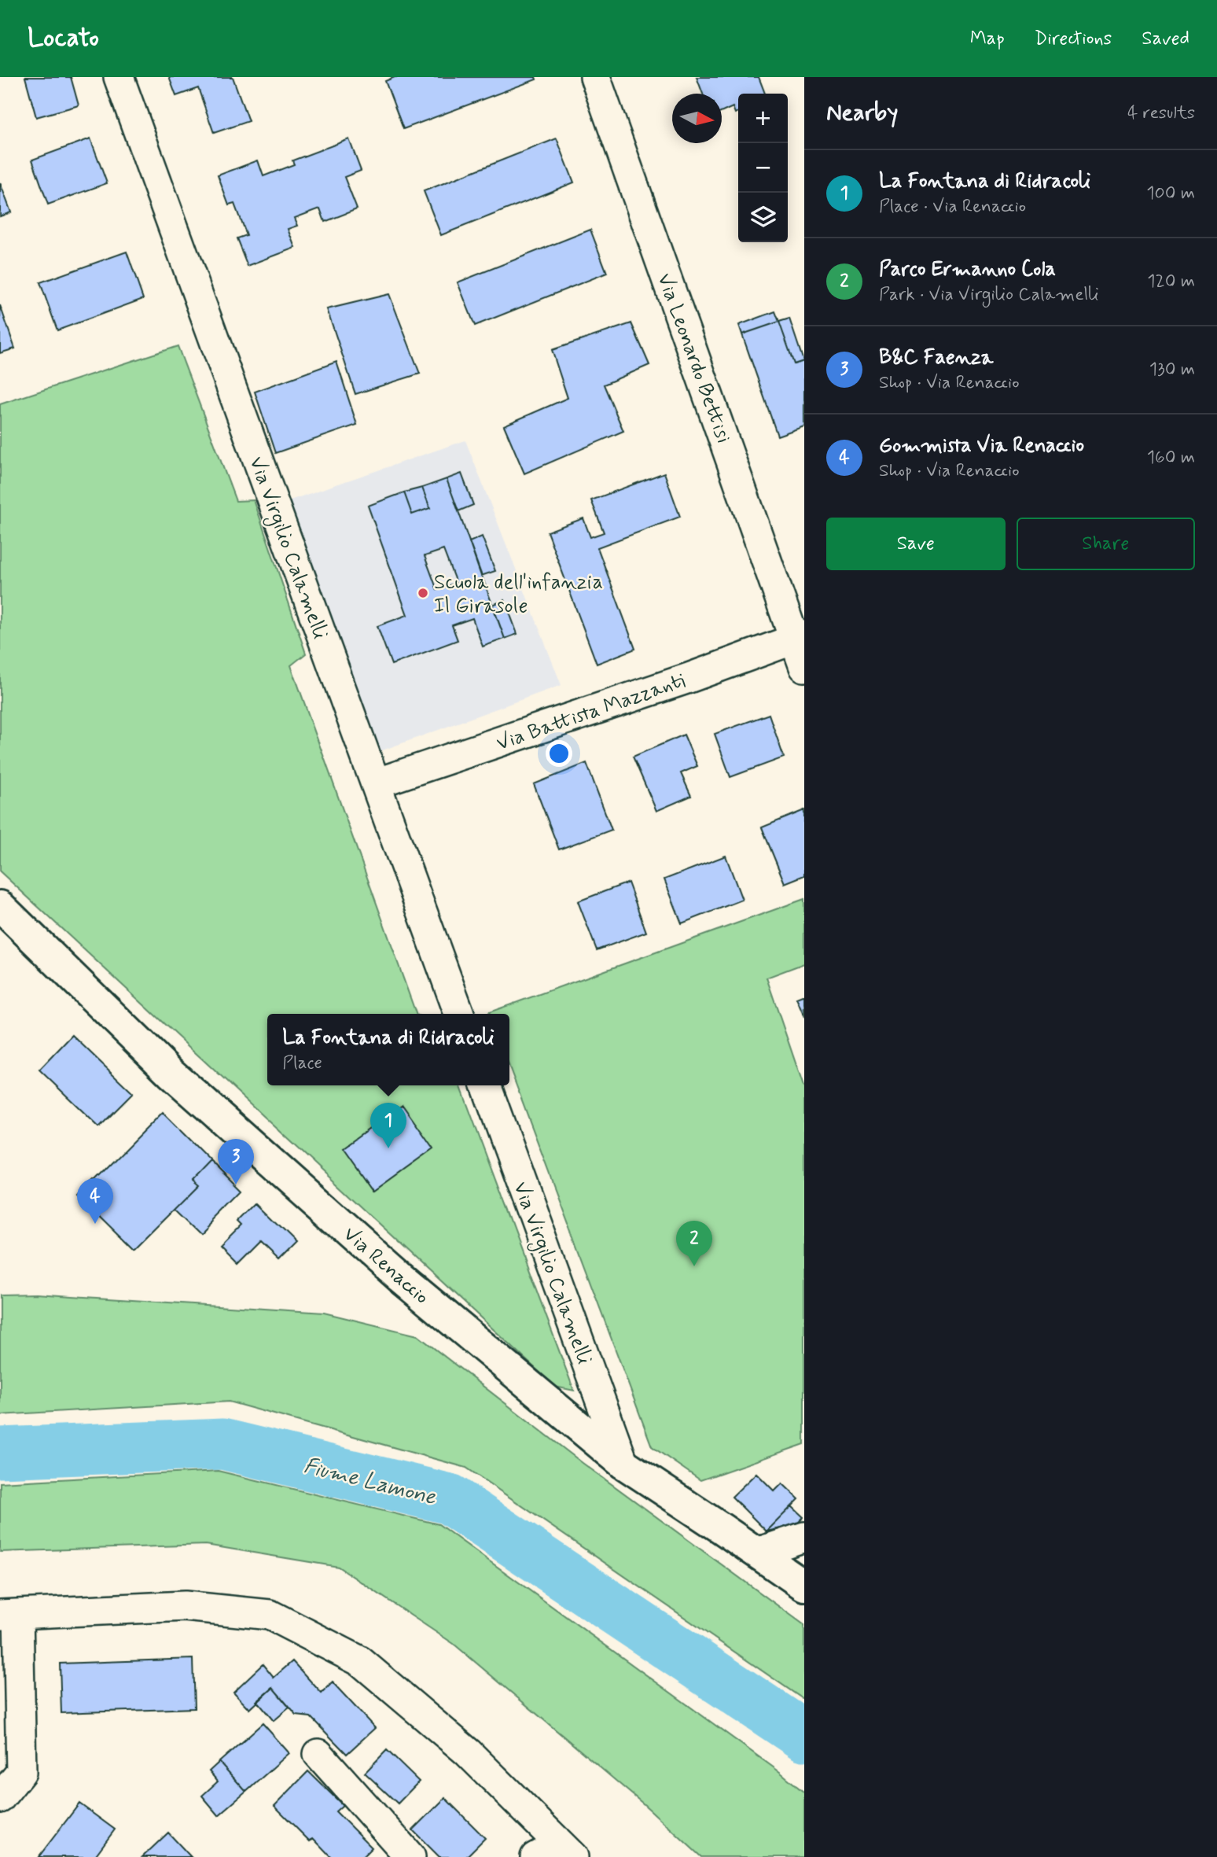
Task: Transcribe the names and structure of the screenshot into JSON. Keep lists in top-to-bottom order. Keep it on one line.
{"streets":{"street":["Via Leonardo Bettisi","Via Virgilio Calamelli","Via Battista Mazzanti","Via Renaccio"]},"crossings":[["Via Leonardo Bettisi","Via Battista Mazzanti"],["Via Virgilio Calamelli","Via Battista Mazzanti"],["Via Virgilio Calamelli","Via Renaccio"]],"water":["Fiume Lamone"],"places":["Scuola dell'infanzia Il Girasole"],"north":"right","page":{"header":"Locato","nav":["Map","Directions","Saved"],"heading":["Nearby","4 results"],"map_buttons":["+","−"],"list":[{"mark":"1","name":"La Fontana di Ridracoli","note":"Place · Via Renaccio","value":"100 m"},{"mark":"2","name":"Parco Ermanno Cola","note":"Park · Via Virgilio Calamelli","value":"120 m"},{"mark":"3","name":"B&C Faenza","note":"Shop · Via Renaccio","value":"130 m"},{"mark":"4","name":"Gommista Via Renaccio","note":"Shop · Via Renaccio","value":"160 m"}],"buttons":["Save","Share"],"popup":["La Fontana di Ridracoli","Place"],"pins":["1","3","4","2"]}}
